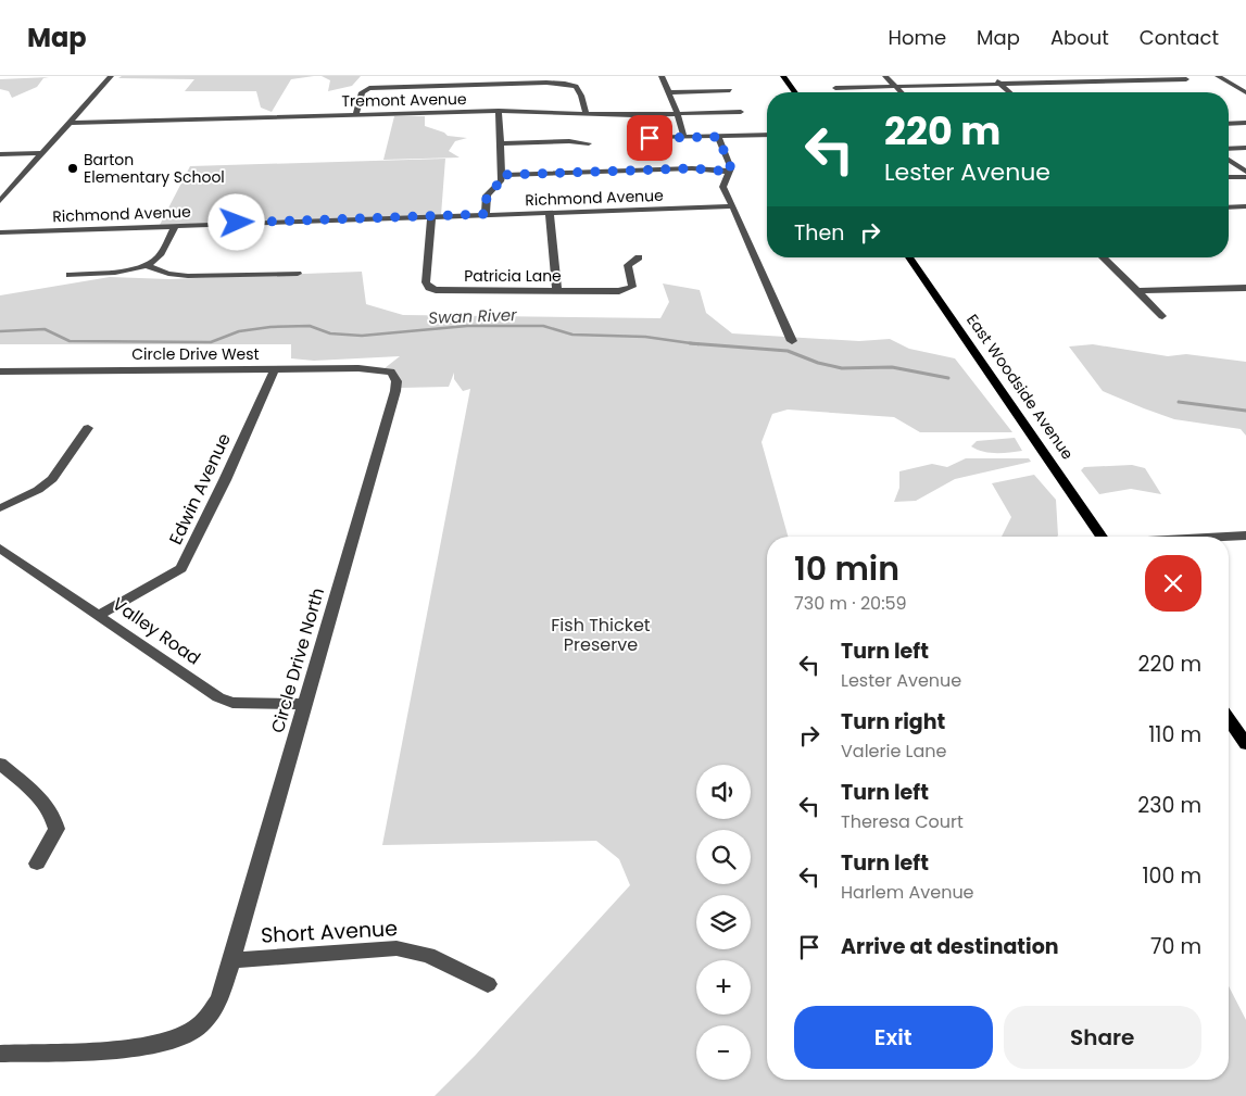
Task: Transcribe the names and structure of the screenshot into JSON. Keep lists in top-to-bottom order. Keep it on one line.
{"streets":{"main road":["East Woodside Avenue"],"street":["Tremont Avenue","Richmond Avenue","Patricia Lane","Circle Drive West","Edwin Avenue","Valley Road","Circle Drive North","Short Avenue"]},"crossings":[["Richmond Avenue","Patricia Lane"],["Circle Drive West","Edwin Avenue"],["Circle Drive West","Circle Drive North"],["Edwin Avenue","Valley Road"],["Valley Road","Circle Drive North"],["Circle Drive North","Short Avenue"]],"water":["Swan River"],"parks":["Fish Thicket Preserve"],"places":["Barton Elementary School"],"page":{"header":"Map","nav":["Home","Map","About","Contact"],"turn":["220 m","Lester Avenue"],"then":"Then","heading":["10 min","730 m · 20:59"],"list":[{"name":"Turn left","note":"Lester Avenue","value":"220 m"},{"name":"Turn right","note":"Valerie Lane","value":"110 m"},{"name":"Turn left","note":"Theresa Court","value":"230 m"},{"name":"Turn left","note":"Harlem Avenue","value":"100 m"},{"name":"Arrive at destination","value":"70 m"}],"map_buttons":["+","−"],"buttons":["Exit","Share"]}}
